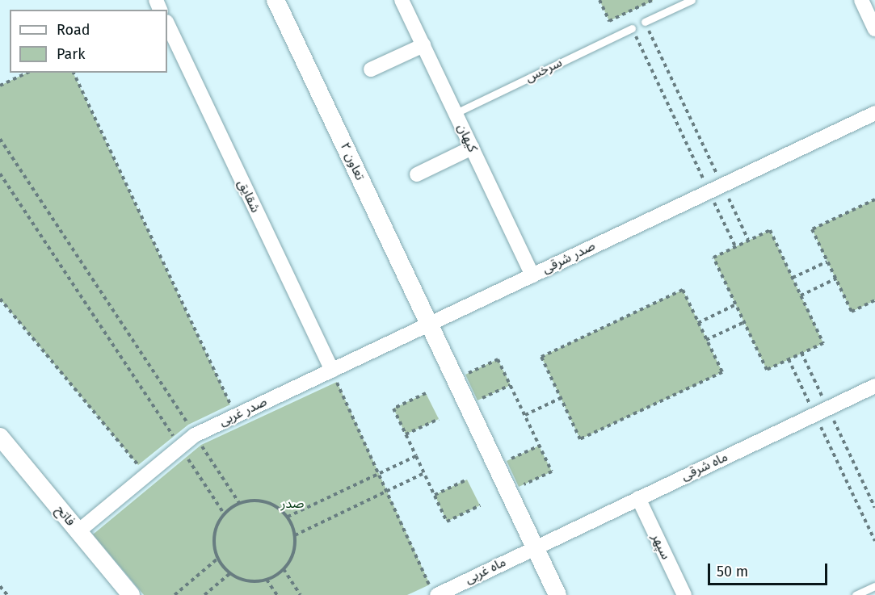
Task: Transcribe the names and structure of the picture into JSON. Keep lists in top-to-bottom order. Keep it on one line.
{"streets":{"street":["کیهان","تعاون ۲","شقایق","صدر شرقی","صدر غربی","ماه شرقی","فاتح","سپهر","ماه غربی"],"lane":["سرخس"]},"crossings":[["سرخس","کیهان"],["کیهان","صدر شرقی"],["تعاون ۲","صدر شرقی"],["تعاون ۲","صدر غربی"],["تعاون ۲","ماه شرقی"],["تعاون ۲","ماه غربی"],["شقایق","صدر غربی"],["صدر شرقی","صدر غربی"],["صدر غربی","فاتح"],["ماه شرقی","سپهر"],["ماه شرقی","ماه غربی"]],"parks":["صدر"],"legend":["Road","Park"],"scale_bar":"50 m"}
